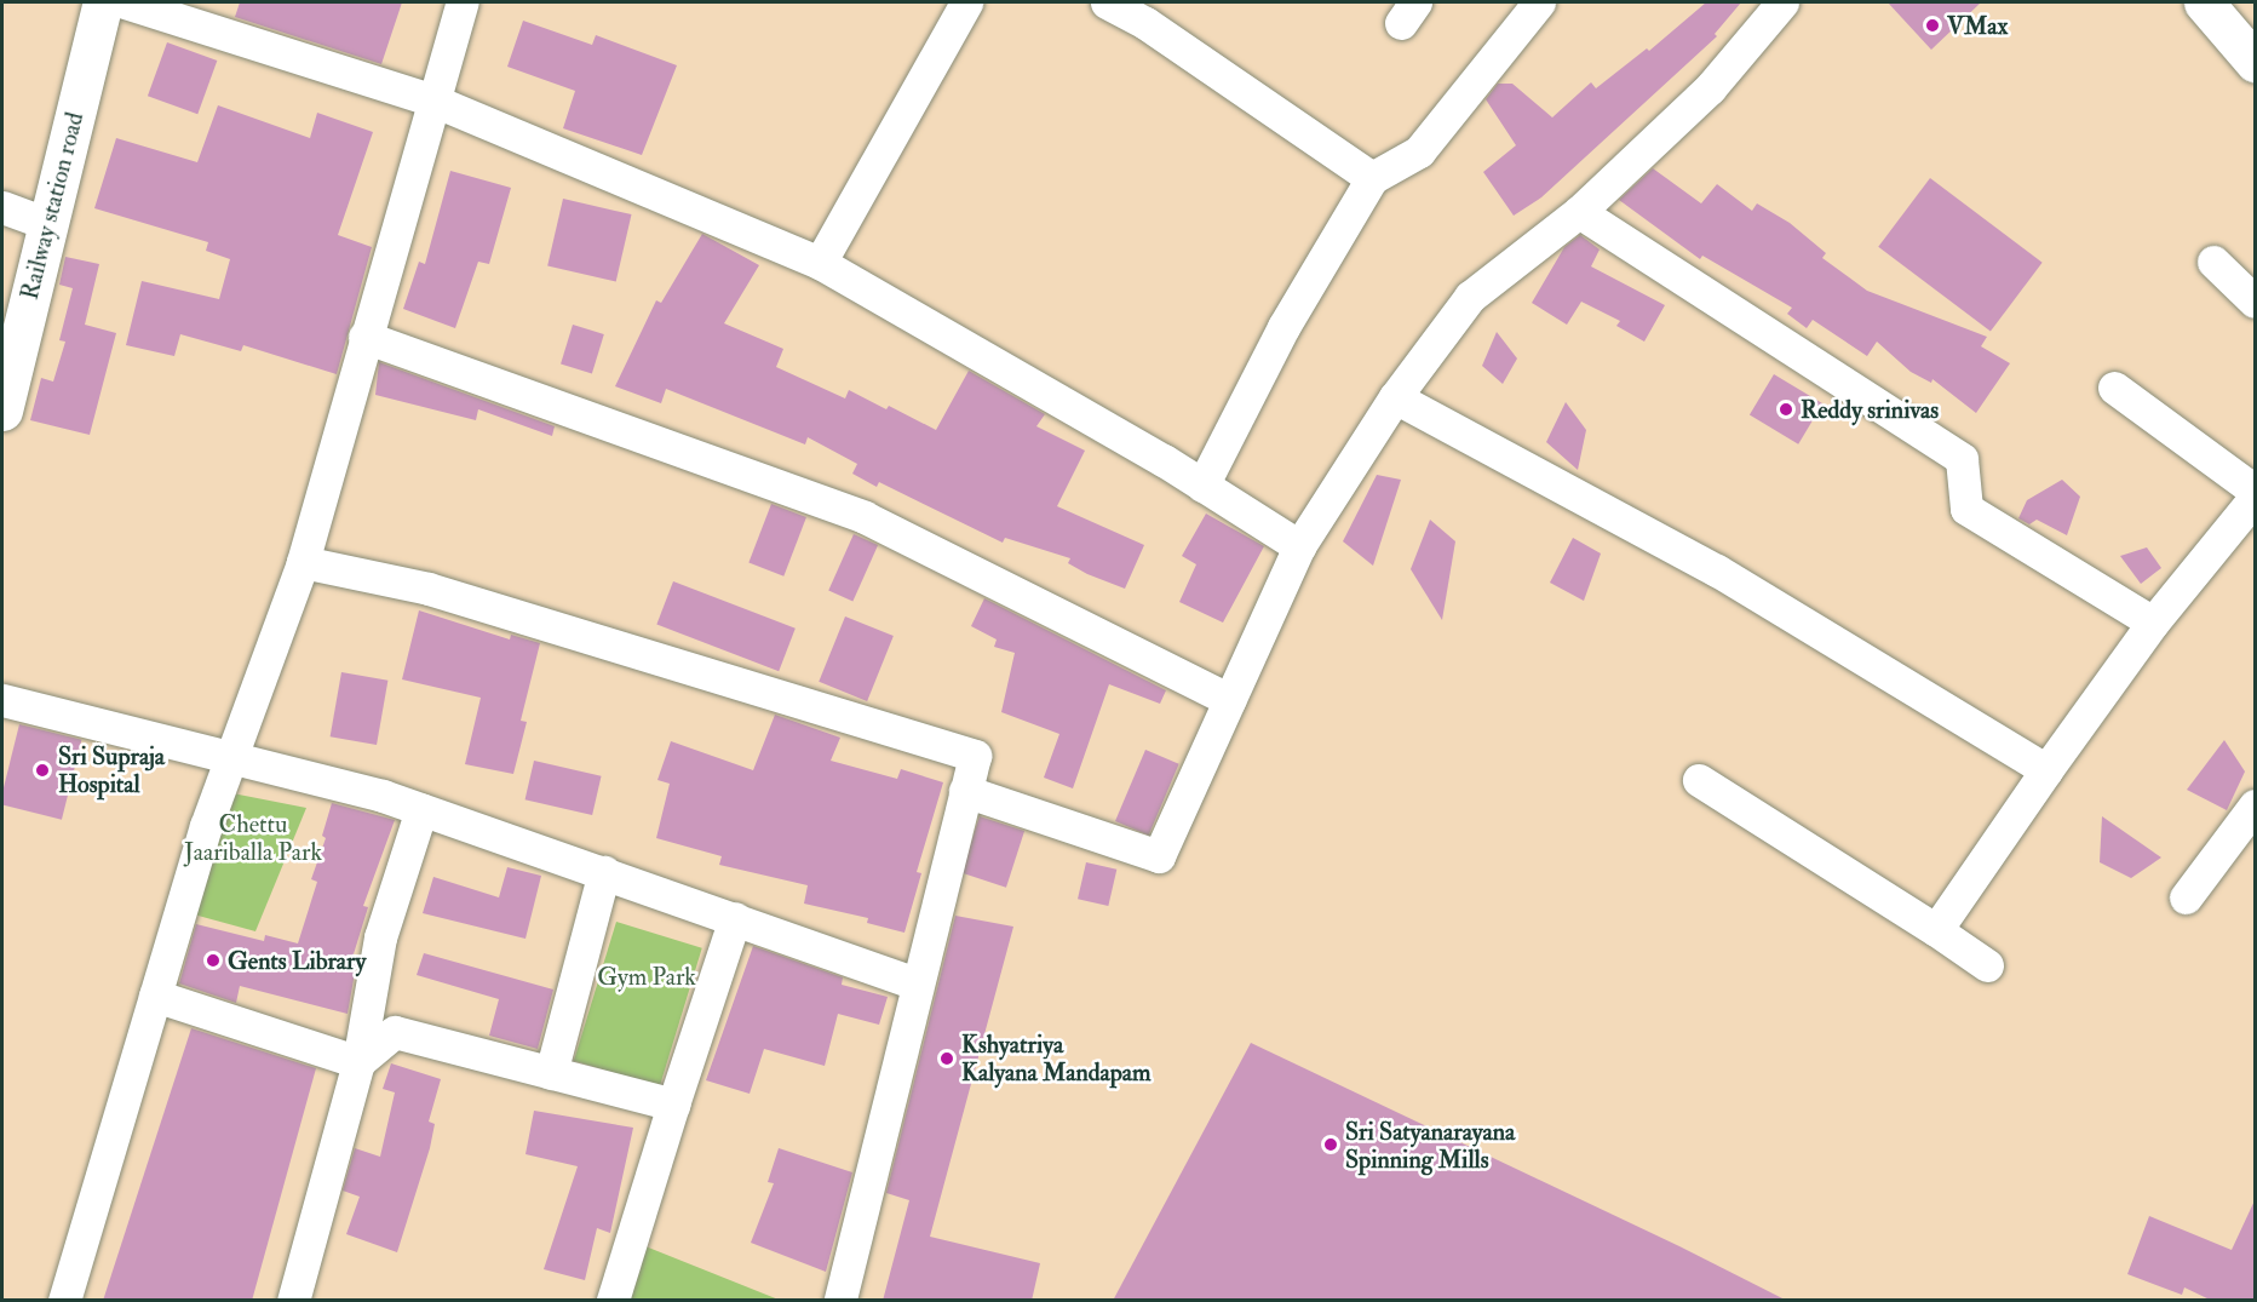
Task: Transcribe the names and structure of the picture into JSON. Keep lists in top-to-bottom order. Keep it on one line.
{"streets":{"street":["Railway station road"]},"parks":["Chettu Jaariballa Park","Gym Park"],"places":["VMax","Reddy srinivas","Sri Supraja Hospital","Gents Library","Kshyatriya Kalyana Mandapam","Sri Satyanarayana Spinning Mills"]}
